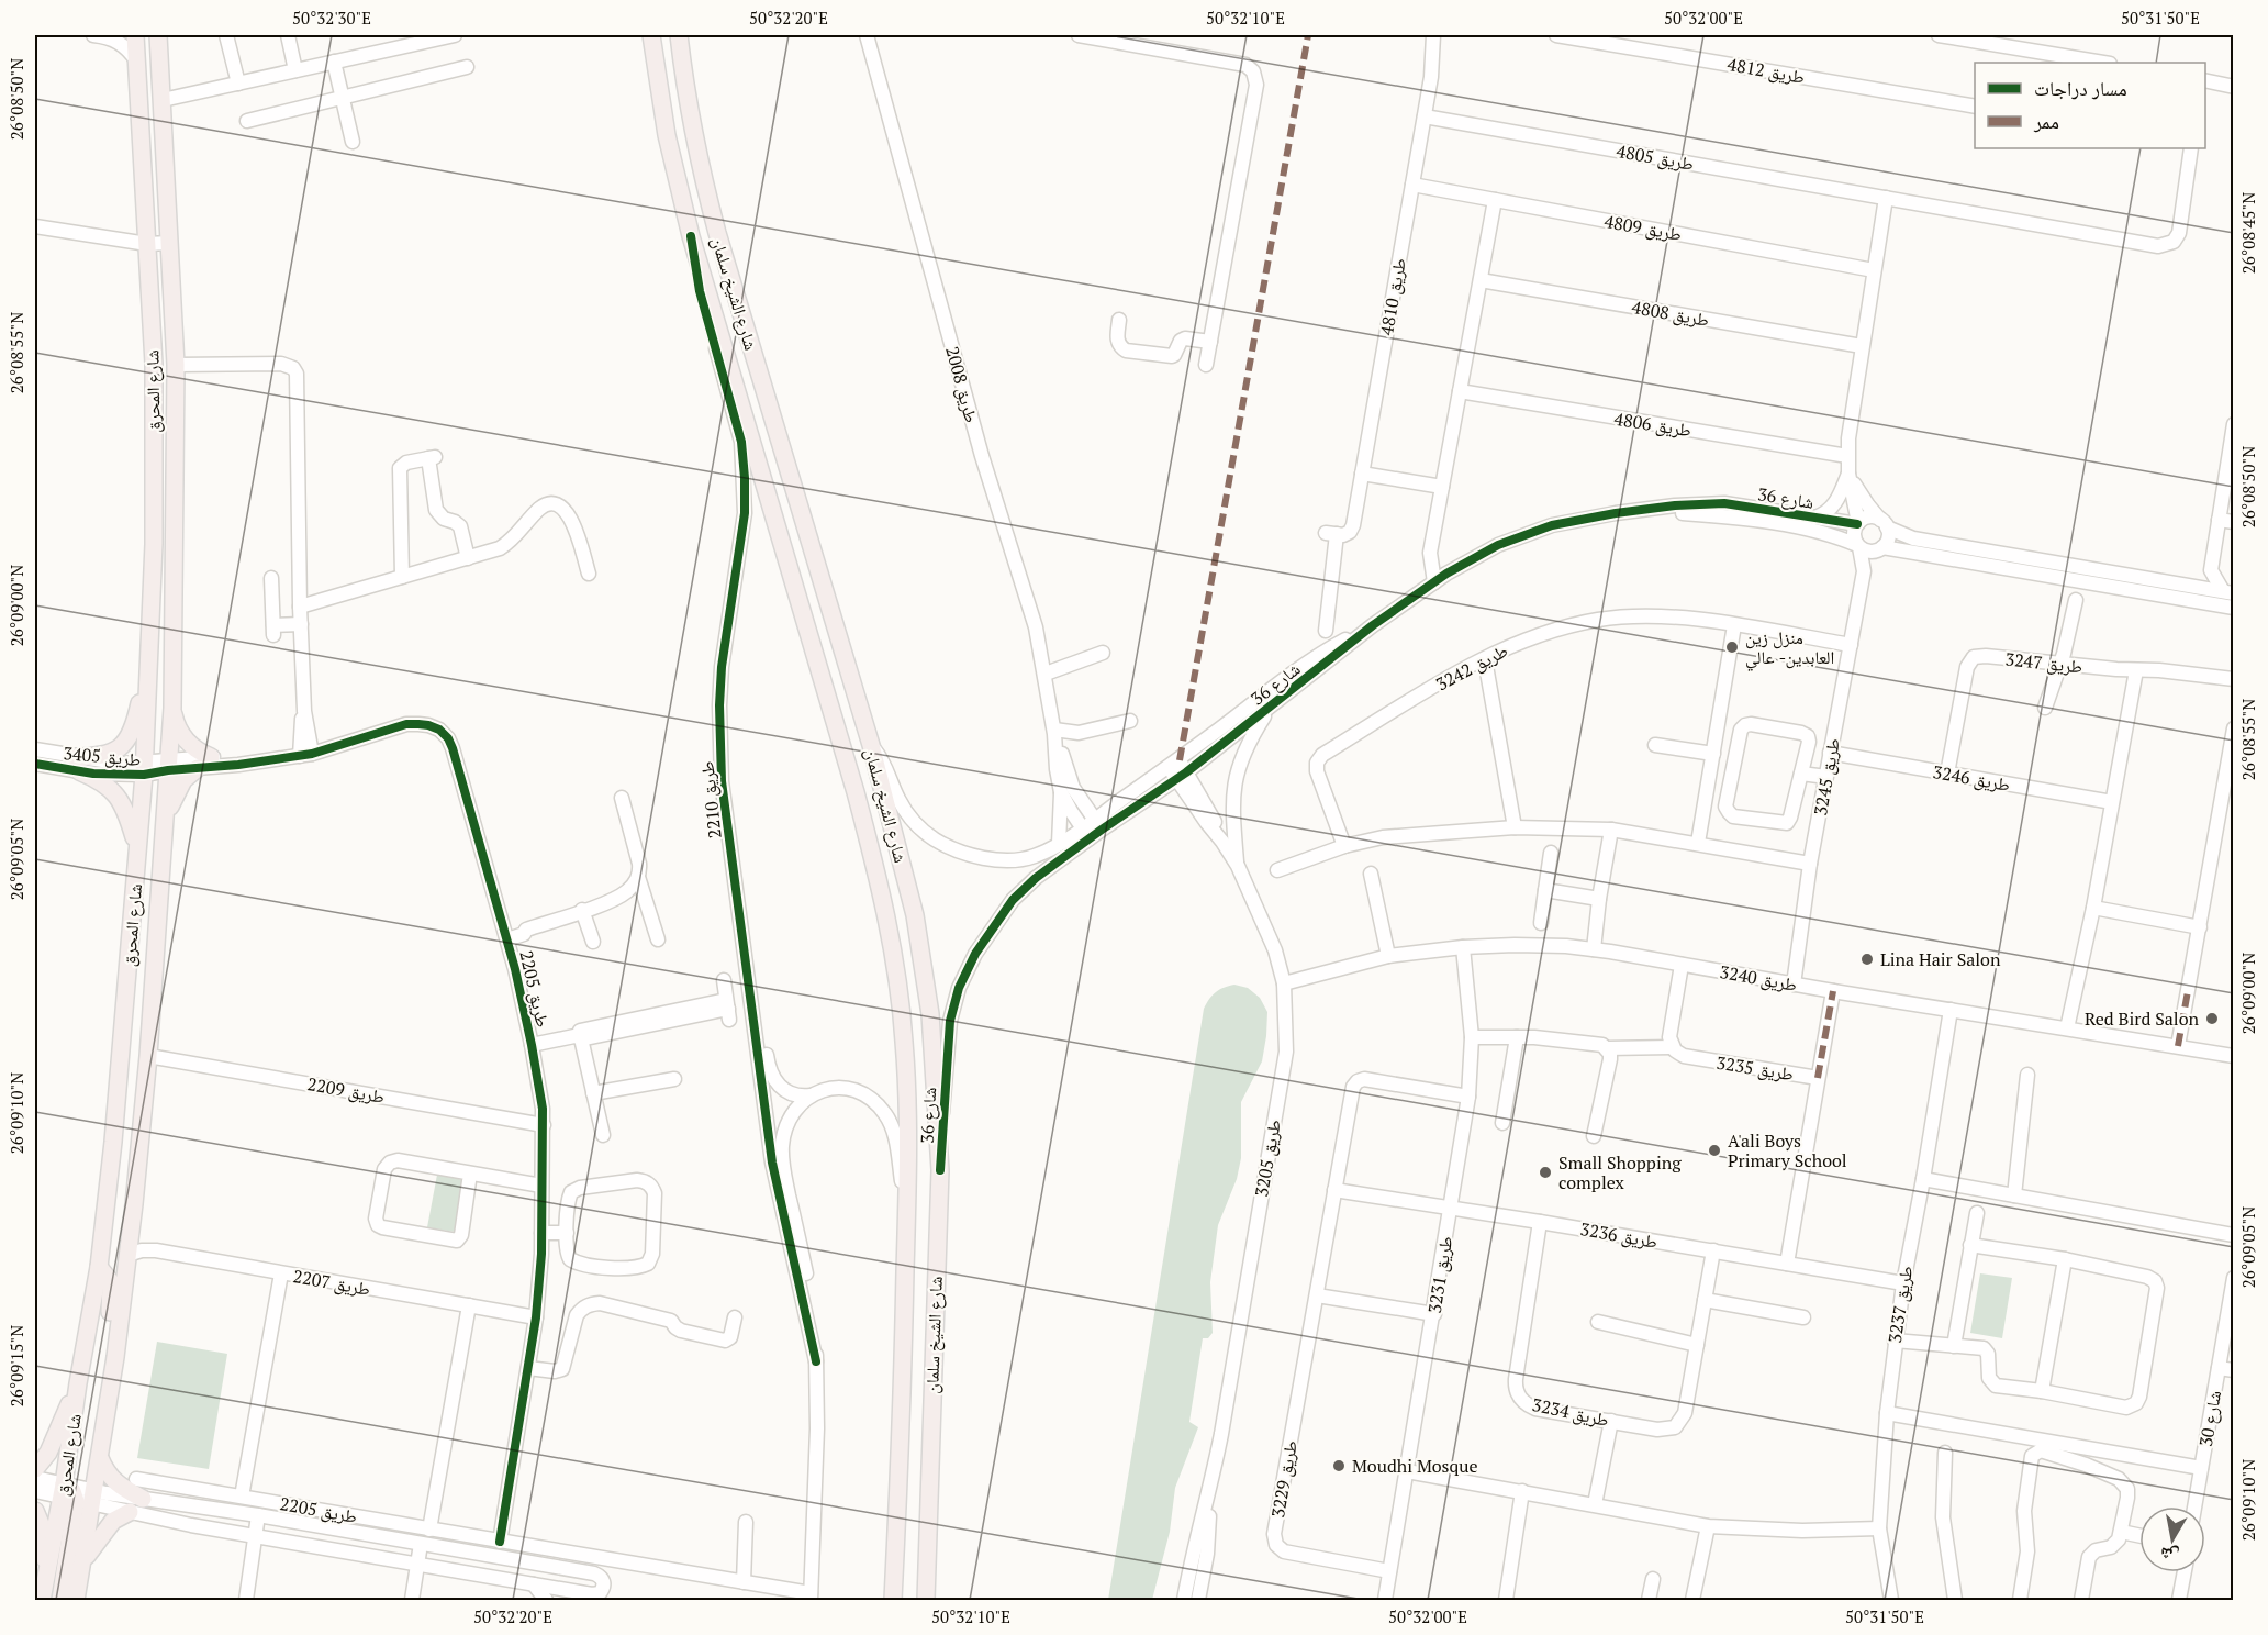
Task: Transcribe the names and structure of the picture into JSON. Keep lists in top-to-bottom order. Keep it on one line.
{"streets":{"main road":["شارع الشيخ سلمان","شارع المحرق"],"street":["طريق 4812","طريق 4805","طريق 4809","طريق 4810","طريق 4808","طريق 2008","طريق 4806","شارع 36","طريق 3247","طريق 3242","طريق 3405","طريق 3245","طريق 3246","طريق 2210","طريق 3240","طريق 2205","طريق 3235","طريق 2209","طريق 3205","طريق 3236","طريق 3231","طريق 2207","طريق 3237","طريق 3234","شارع 30","طريق 3229"]},"crossings":[["طريق 4805","طريق 4810"],["طريق 4809","طريق 4810"],["شارع الشيخ سلمان","شارع 36"],["شارع الشيخ سلمان","طريق 2210"],["طريق 2008","شارع 36"],["شارع المحرق","طريق 3405"],["شارع المحرق","طريق 2205"],["شارع المحرق","طريق 2209"],["شارع المحرق","طريق 2207"],["شارع 36","طريق 3245"],["شارع 36","طريق 3205"],["طريق 3247","طريق 3246"],["طريق 3242","طريق 3245"],["طريق 3405","طريق 2205"],["طريق 3245","طريق 3246"],["طريق 3245","طريق 3240"],["طريق 2210","طريق 2205"],["طريق 3240","طريق 3205"],["طريق 3240","طريق 3231"],["طريق 3240","طريق 3237"],["طريق 2205","طريق 2209"],["طريق 2205","طريق 2207"],["طريق 3235","طريق 3236"],["طريق 3236","طريق 3231"],["طريق 3236","طريق 3237"],["طريق 3236","طريق 3234"],["طريق 3236","طريق 3229"],["طريق 3231","طريق 3229"]],"places":["منزل زين العابدين- عالي","Lina Hair Salon","Red Bird Salon","A'ali Boys Primary School","Small Shopping complex","Moudhi Mosque"],"legend":["مسار دراجات","ممر"],"north":"bottom","coordinates":["50°32'30\"E","50°32'20\"E","50°32'10\"E","50°32'00\"E","50°31'50\"E","26°08'50\"N","26°08'45\"N","26°08'55\"N","26°09'00\"N","26°09'05\"N","26°09'10\"N","26°09'15\"N"]}
